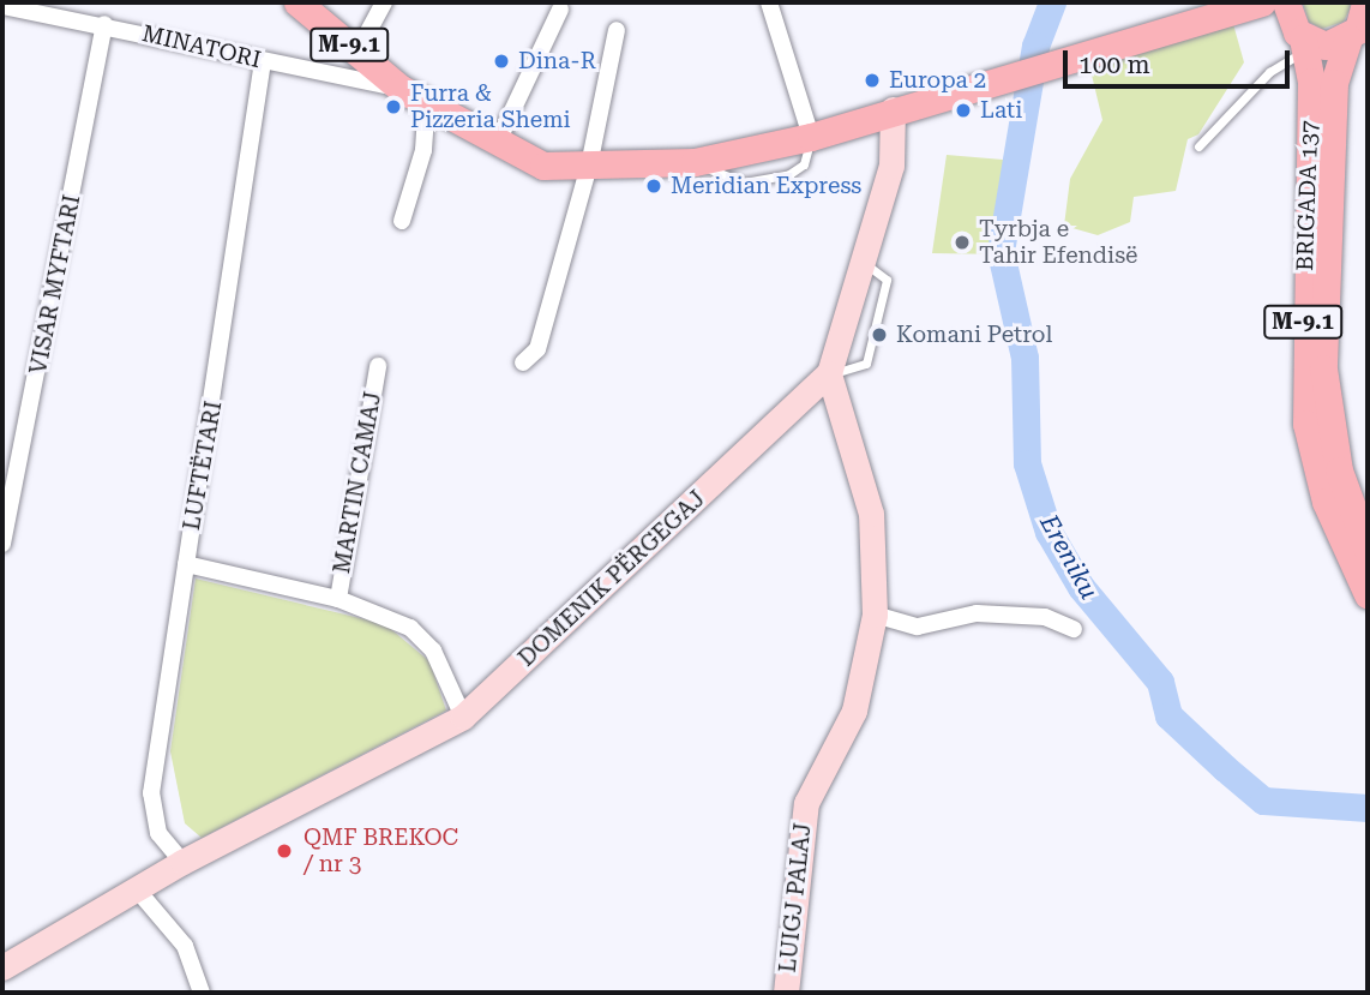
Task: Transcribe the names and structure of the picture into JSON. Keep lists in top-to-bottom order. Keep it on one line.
{"streets":{"main road":["M-9.1","BRIGADA 137","DOMENIK PËRGEGAJ","LUIGJ PALAJ"],"street":["MINATORI","VISAR MYFTARI","LUFTËTARI","MARTIN CAMAJ"]},"crossings":[["M-9.1","MINATORI"],["M-9.1","BRIGADA 137"],["M-9.1","DOMENIK PËRGEGAJ"],["MINATORI","VISAR MYFTARI"],["MINATORI","LUFTËTARI"],["LUFTËTARI","MARTIN CAMAJ"],["LUFTËTARI","DOMENIK PËRGEGAJ"],["MARTIN CAMAJ","DOMENIK PËRGEGAJ"],["DOMENIK PËRGEGAJ","LUIGJ PALAJ"]],"water":["Ereniku"],"places":["Dina-R","Europa 2","Furra & Pizzeria Shemi","Lati","Meridian Express","Tyrbja e Tahir Efendisë","Komani Petrol","QMF BREKOC / nr 3"],"scale_bar":"100 m"}
